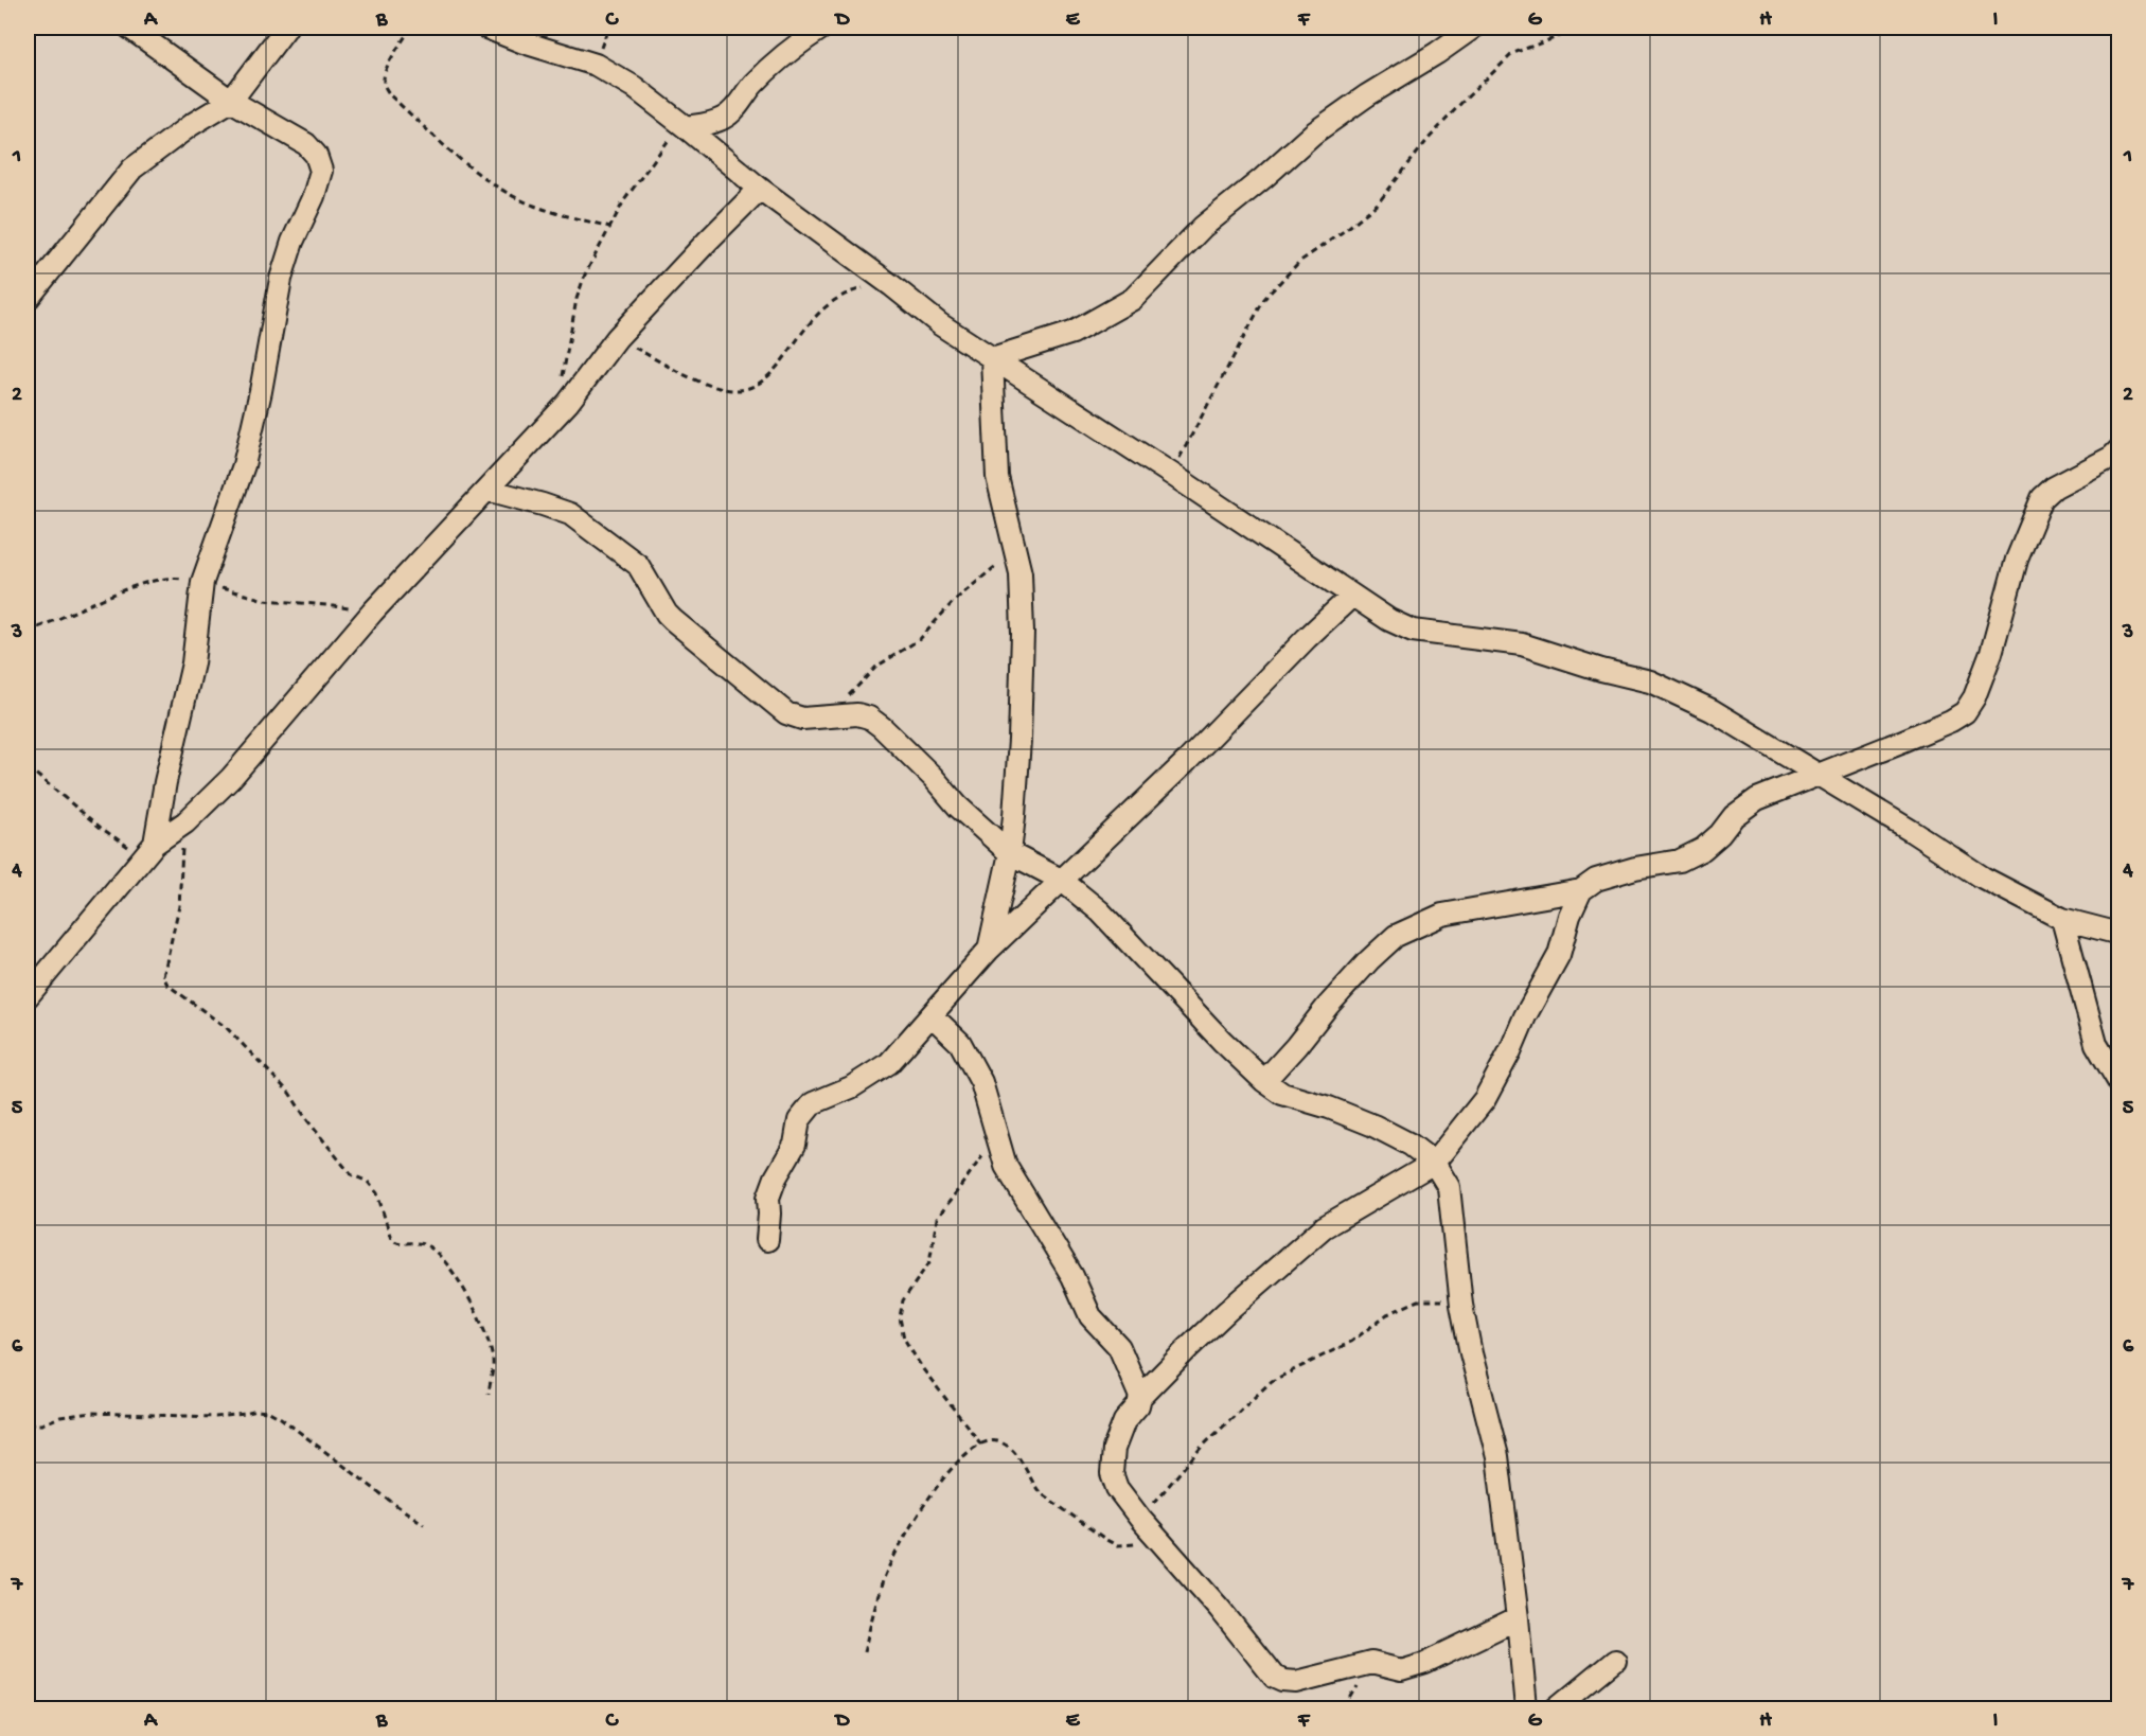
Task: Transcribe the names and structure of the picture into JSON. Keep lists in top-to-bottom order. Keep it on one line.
{"grid":{"columns":["A","B","C","D","E","F","G","H","I"],"rows":["1","2","3","4","5","6","7"]}}
